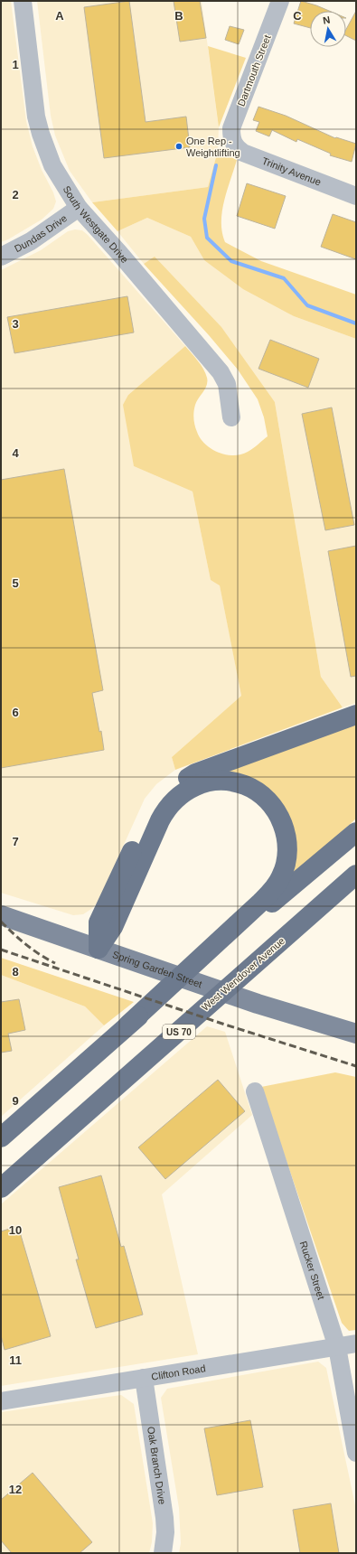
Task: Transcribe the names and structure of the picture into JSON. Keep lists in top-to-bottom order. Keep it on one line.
{"streets":{"highway":["West Wendover Avenue","US 70"],"main road":["Spring Garden Street"],"street":["Dartmouth Street","Trinity Avenue","South Westgate Drive","Dundas Drive","Rucker Street","Clifton Road","Oak Branch Drive"]},"crossings":[["Dartmouth Street","Trinity Avenue"],["South Westgate Drive","Dundas Drive"],["Rucker Street","Clifton Road"],["Clifton Road","Oak Branch Drive"]],"places":["One Rep - Weightlifting"],"north":"top","grid":{"columns":["A","B","C"],"rows":["1","2","3","4","5","6","7","8","9","10","11","12"]}}
